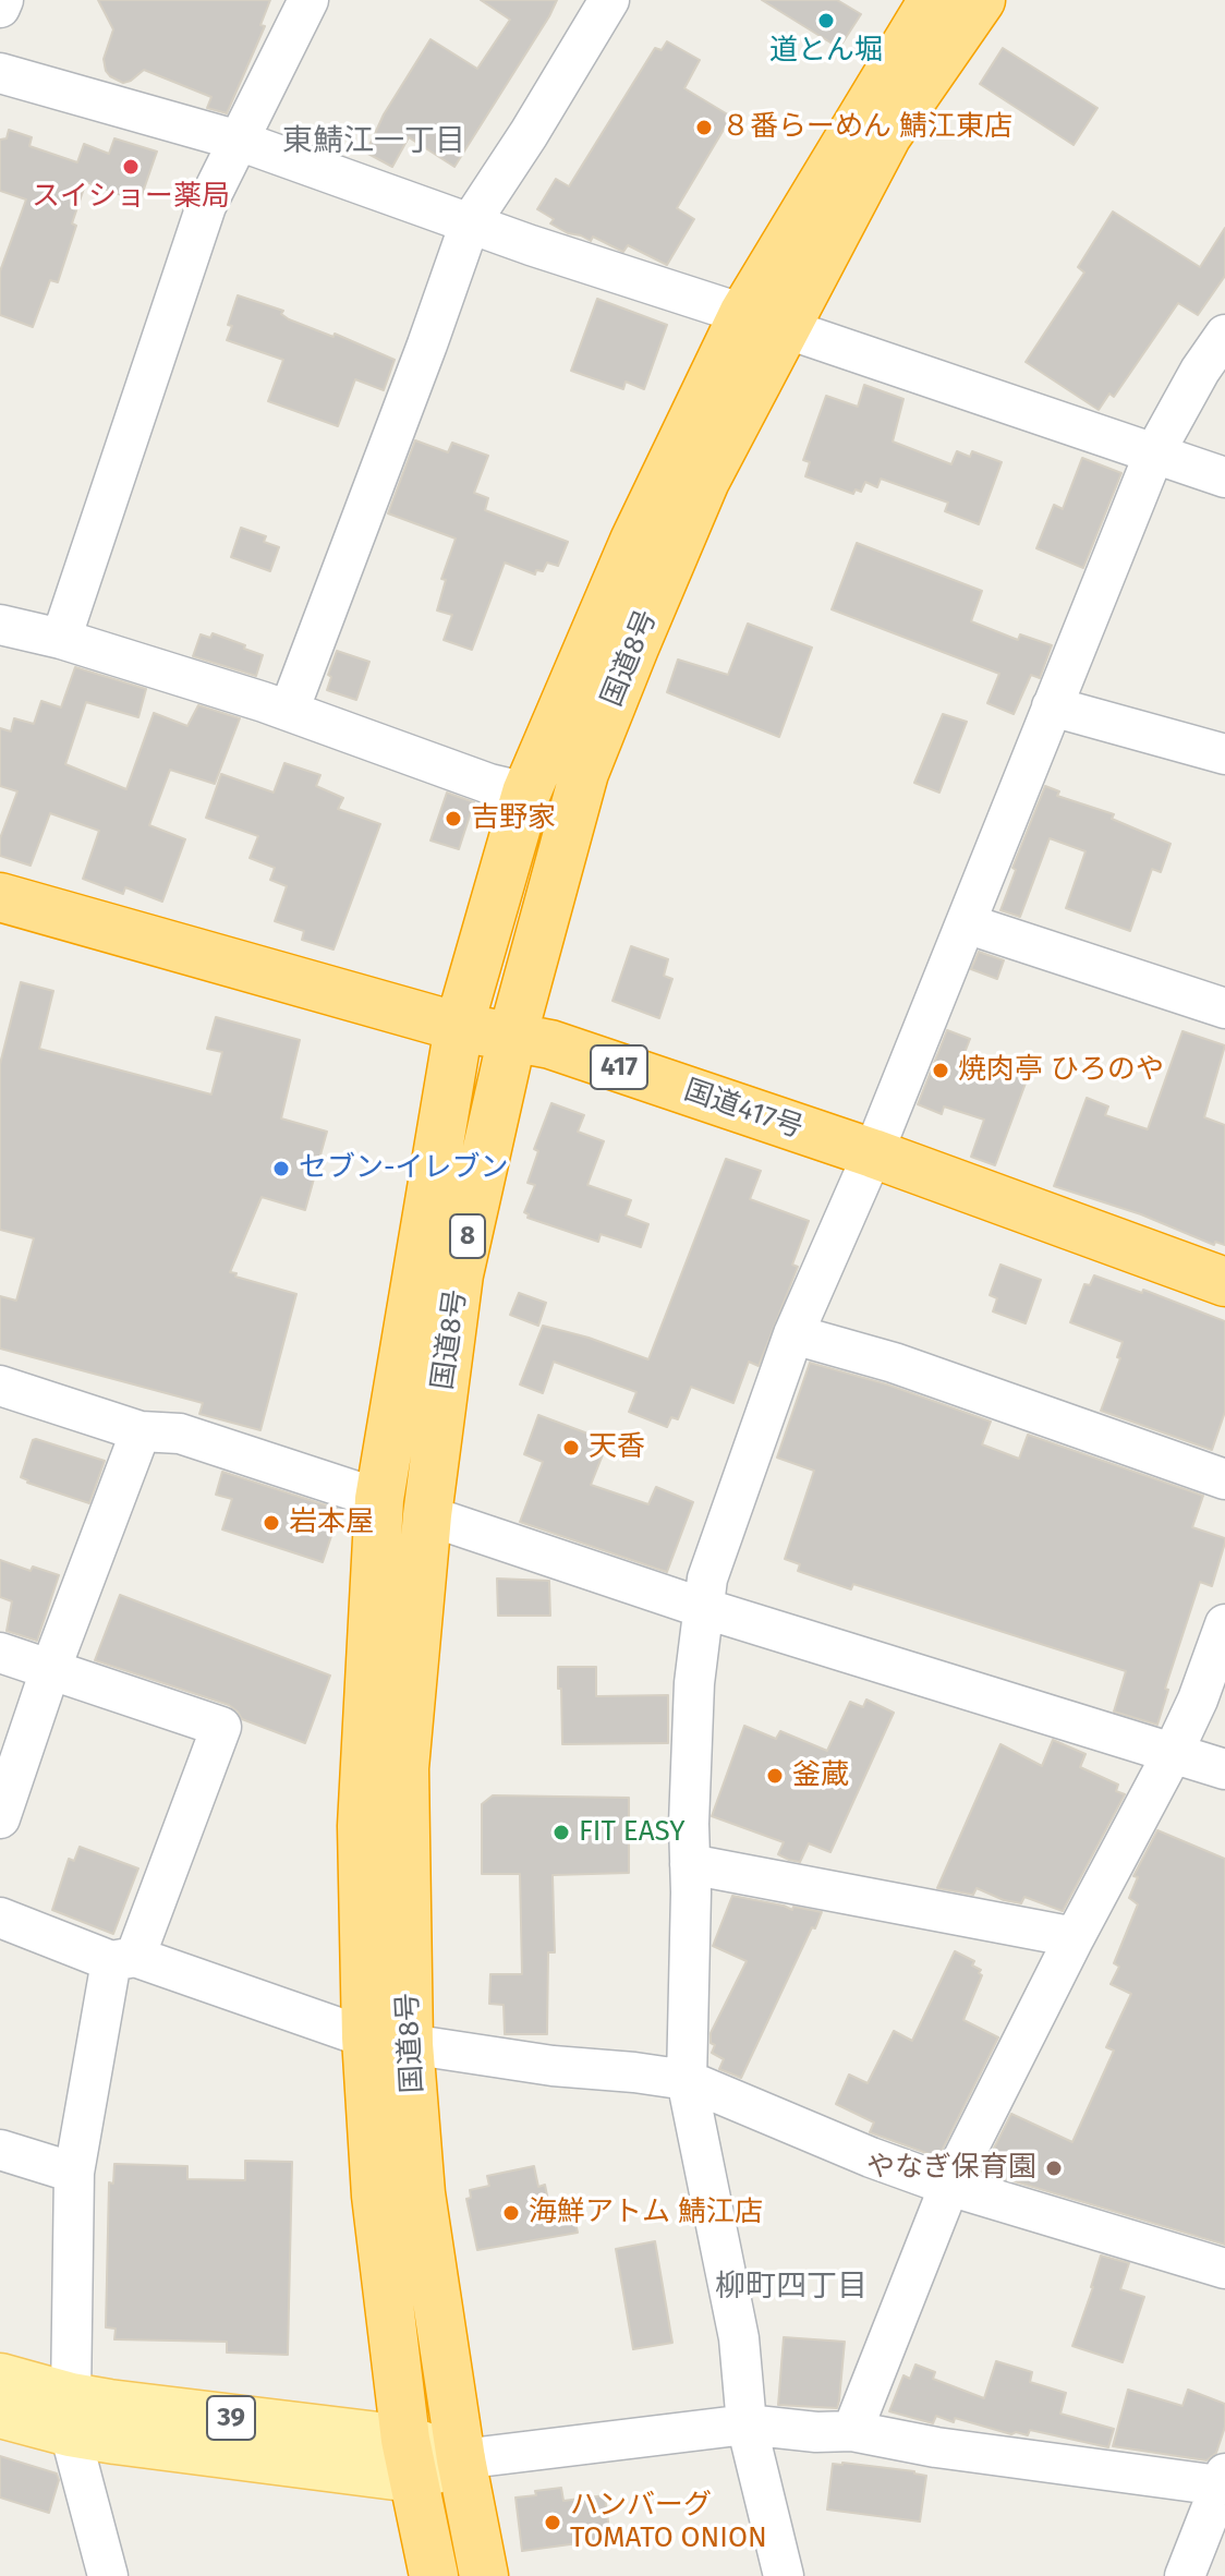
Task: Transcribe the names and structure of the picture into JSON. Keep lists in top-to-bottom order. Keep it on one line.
{"streets":{"highway":["国道8号","417","国道417号","8"],"main road":["39"]},"crossings":[["国道8号","国道417号"],["国道8号","39"]],"districts":["東鯖江一丁目","柳町四丁目"],"places":["道とん堀","８番らーめん 鯖江東店","スイショー薬局","吉野家","焼肉亭 ひろのや","セブン-イレブン","天香","岩本屋","釜蔵","FIT EASY","やなぎ保育園","海鮮アトム 鯖江店","ハンバーグ TOMATO ONION"]}
